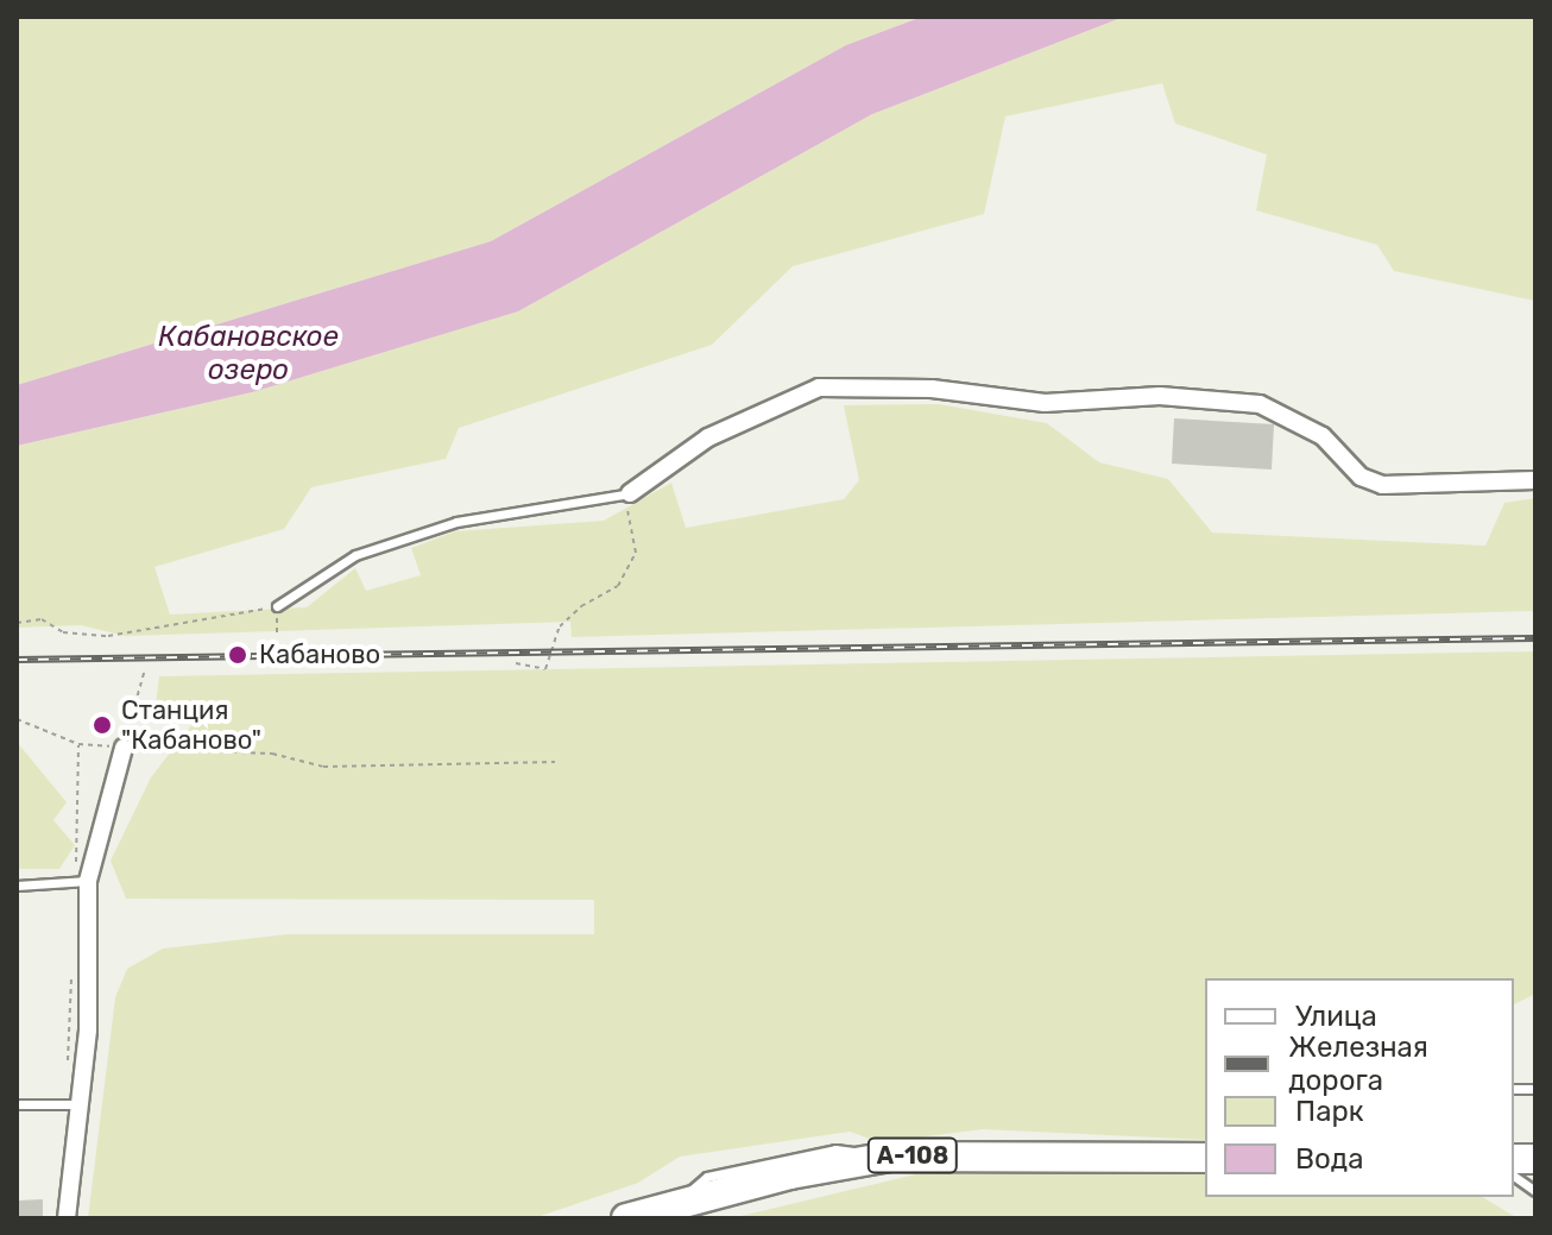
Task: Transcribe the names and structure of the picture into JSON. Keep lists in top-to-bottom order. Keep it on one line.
{"streets":{"highway":["А-108"]},"water":["Кабановское озеро"],"places":["Кабаново","Станция \"Кабаново\""],"legend":["Улица","Железная дорога","Парк","Вода"]}
